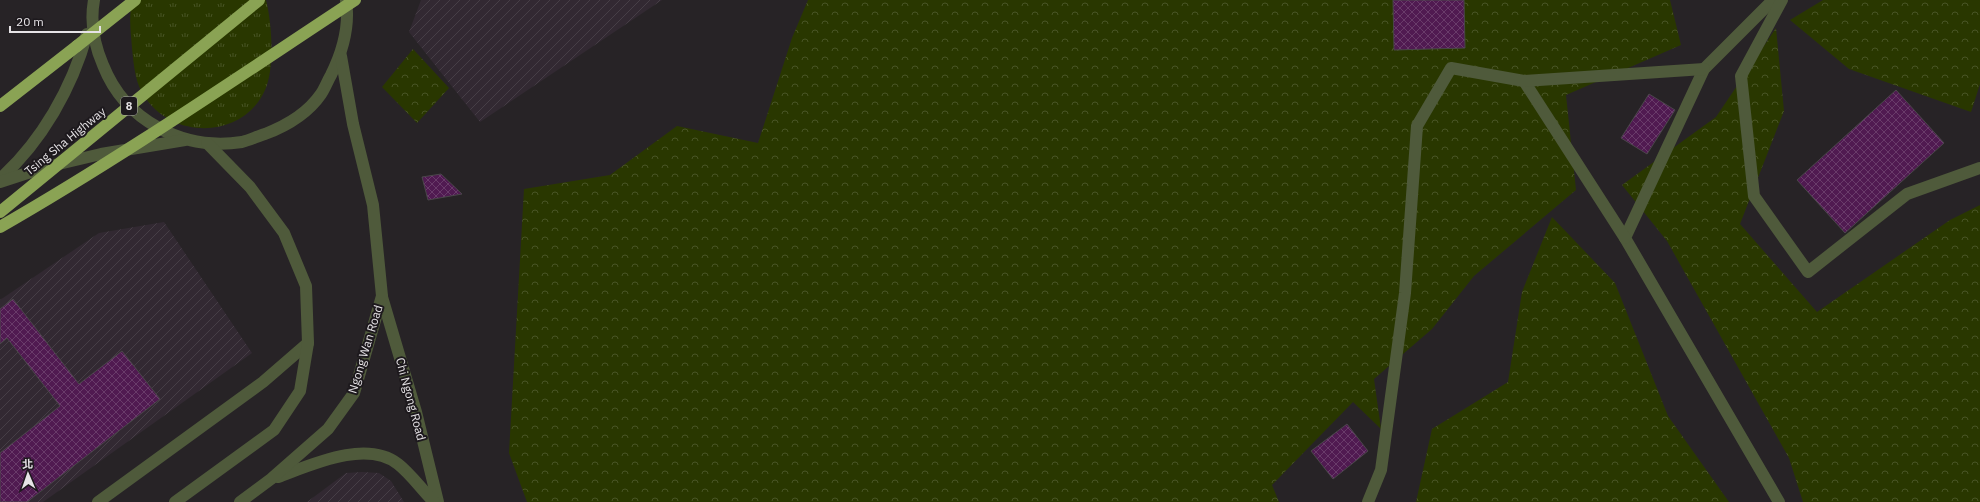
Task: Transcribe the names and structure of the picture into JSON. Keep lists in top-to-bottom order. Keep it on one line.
{"streets":{"highway":["8","Tsing Sha Highway"],"street":["Ngong Wan Road","Chi Ngong Road"]},"crossings":[["Ngong Wan Road","Chi Ngong Road"]],"scale_bar":"20 m","north":"top"}
